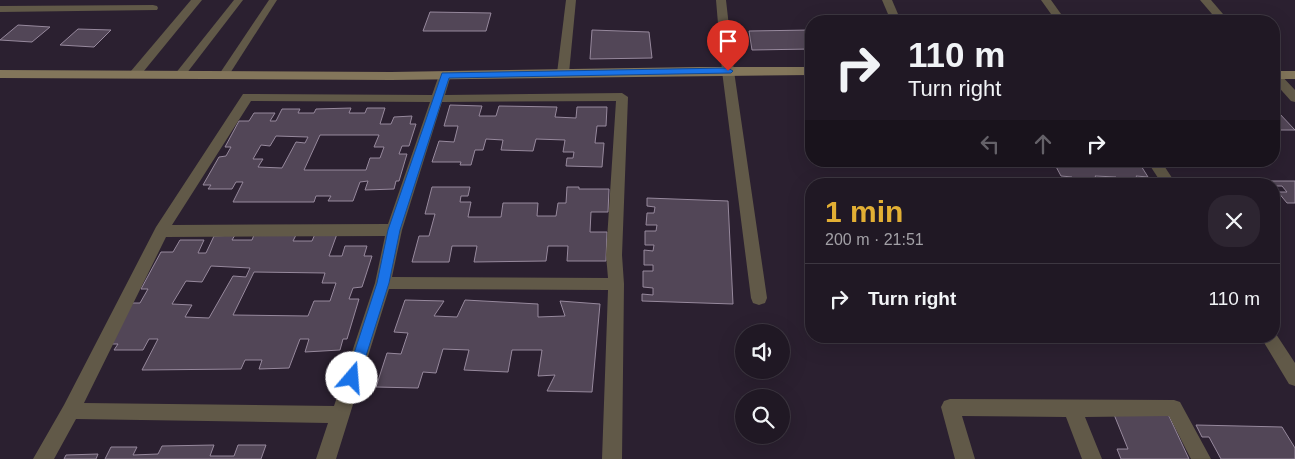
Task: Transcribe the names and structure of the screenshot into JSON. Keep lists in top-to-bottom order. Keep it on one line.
{"page":{"turn":["110 m","Turn right"],"heading":["1 min","200 m · 21:51"],"list":[{"name":"Turn right","value":"110 m"}]}}
